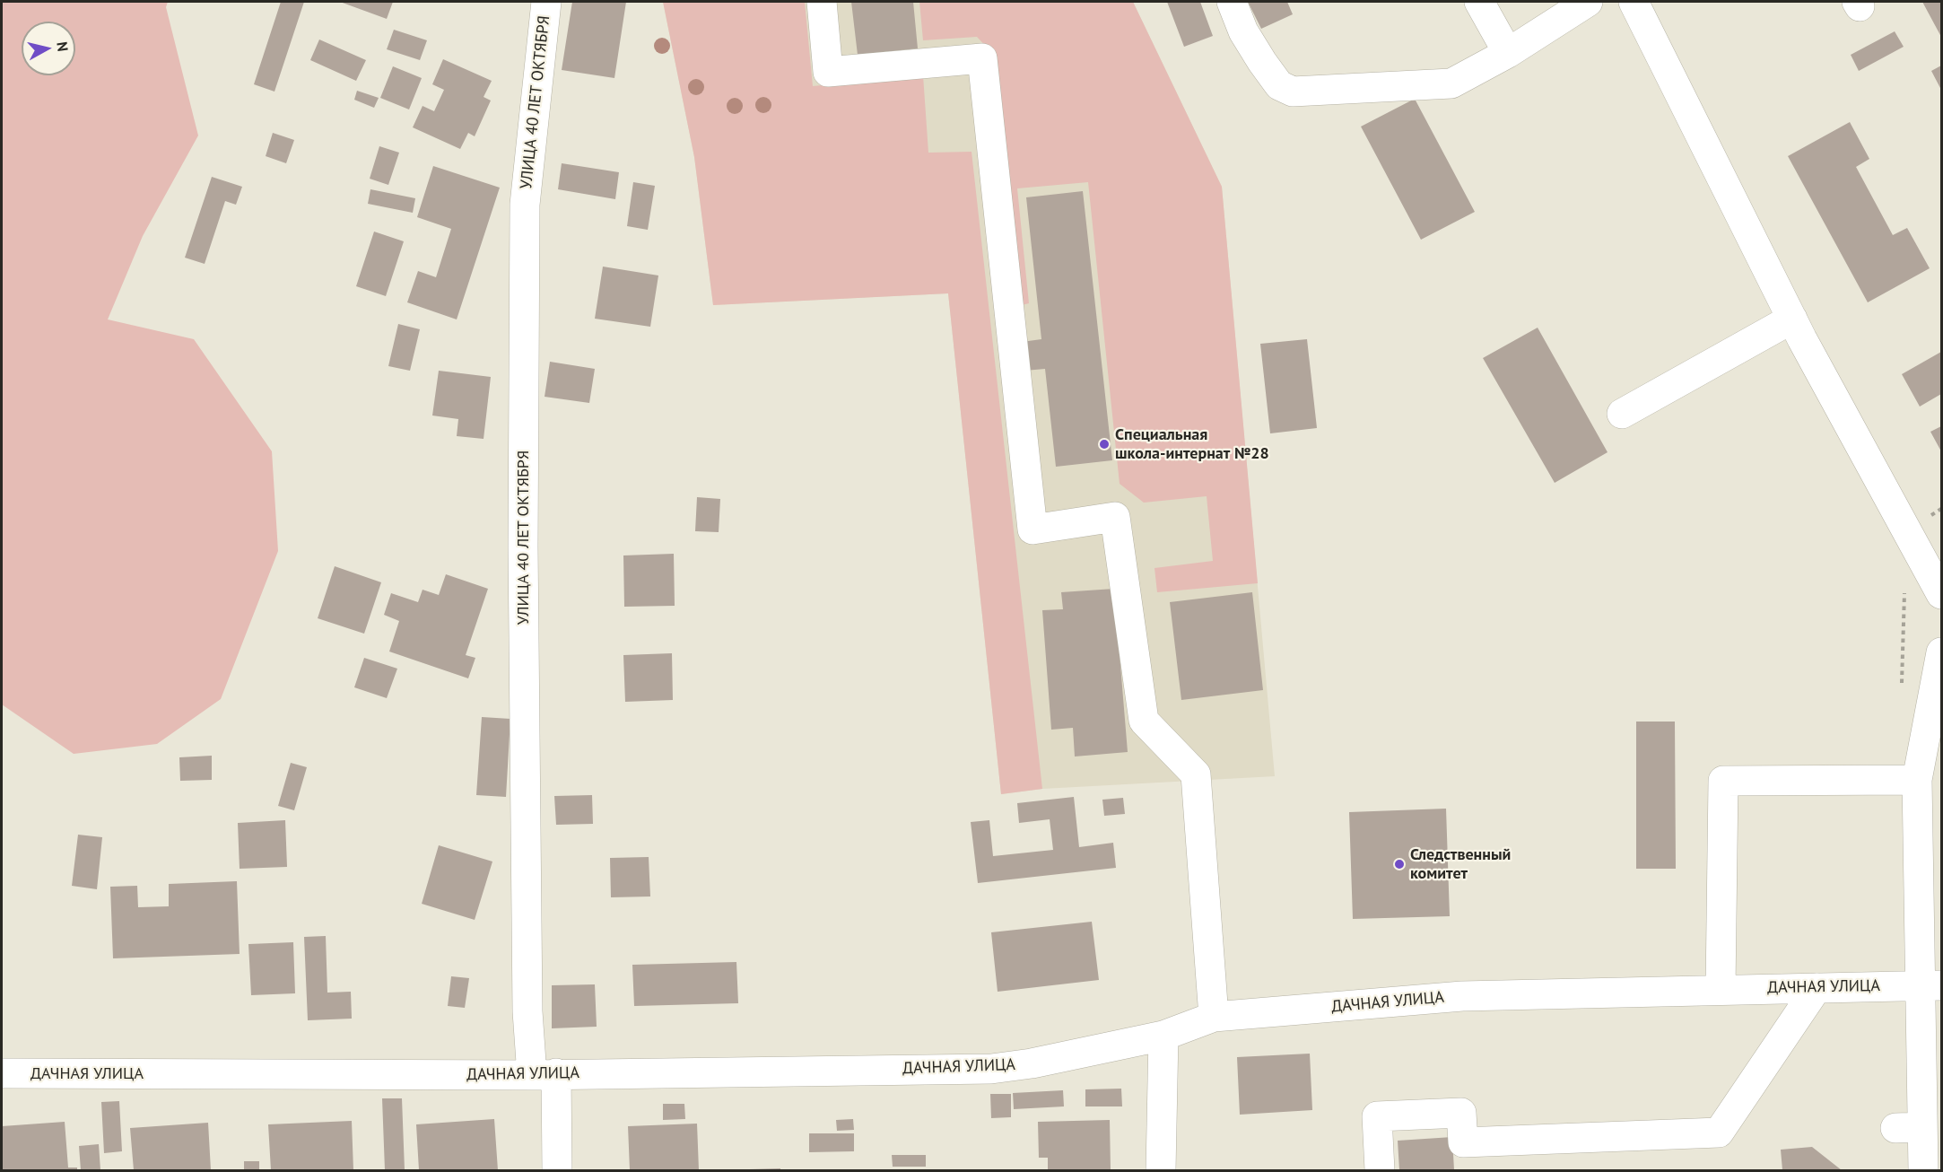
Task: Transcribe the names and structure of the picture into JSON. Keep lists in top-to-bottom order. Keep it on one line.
{"streets":{"street":["УЛИЦА 40 ЛЕТ ОКТЯБРЯ","ДАЧНАЯ УЛИЦА"]},"crossings":[["УЛИЦА 40 ЛЕТ ОКТЯБРЯ","ДАЧНАЯ УЛИЦА"]],"places":["Специальная школа-интернат №28","Следственный комитет"],"north":"right"}
